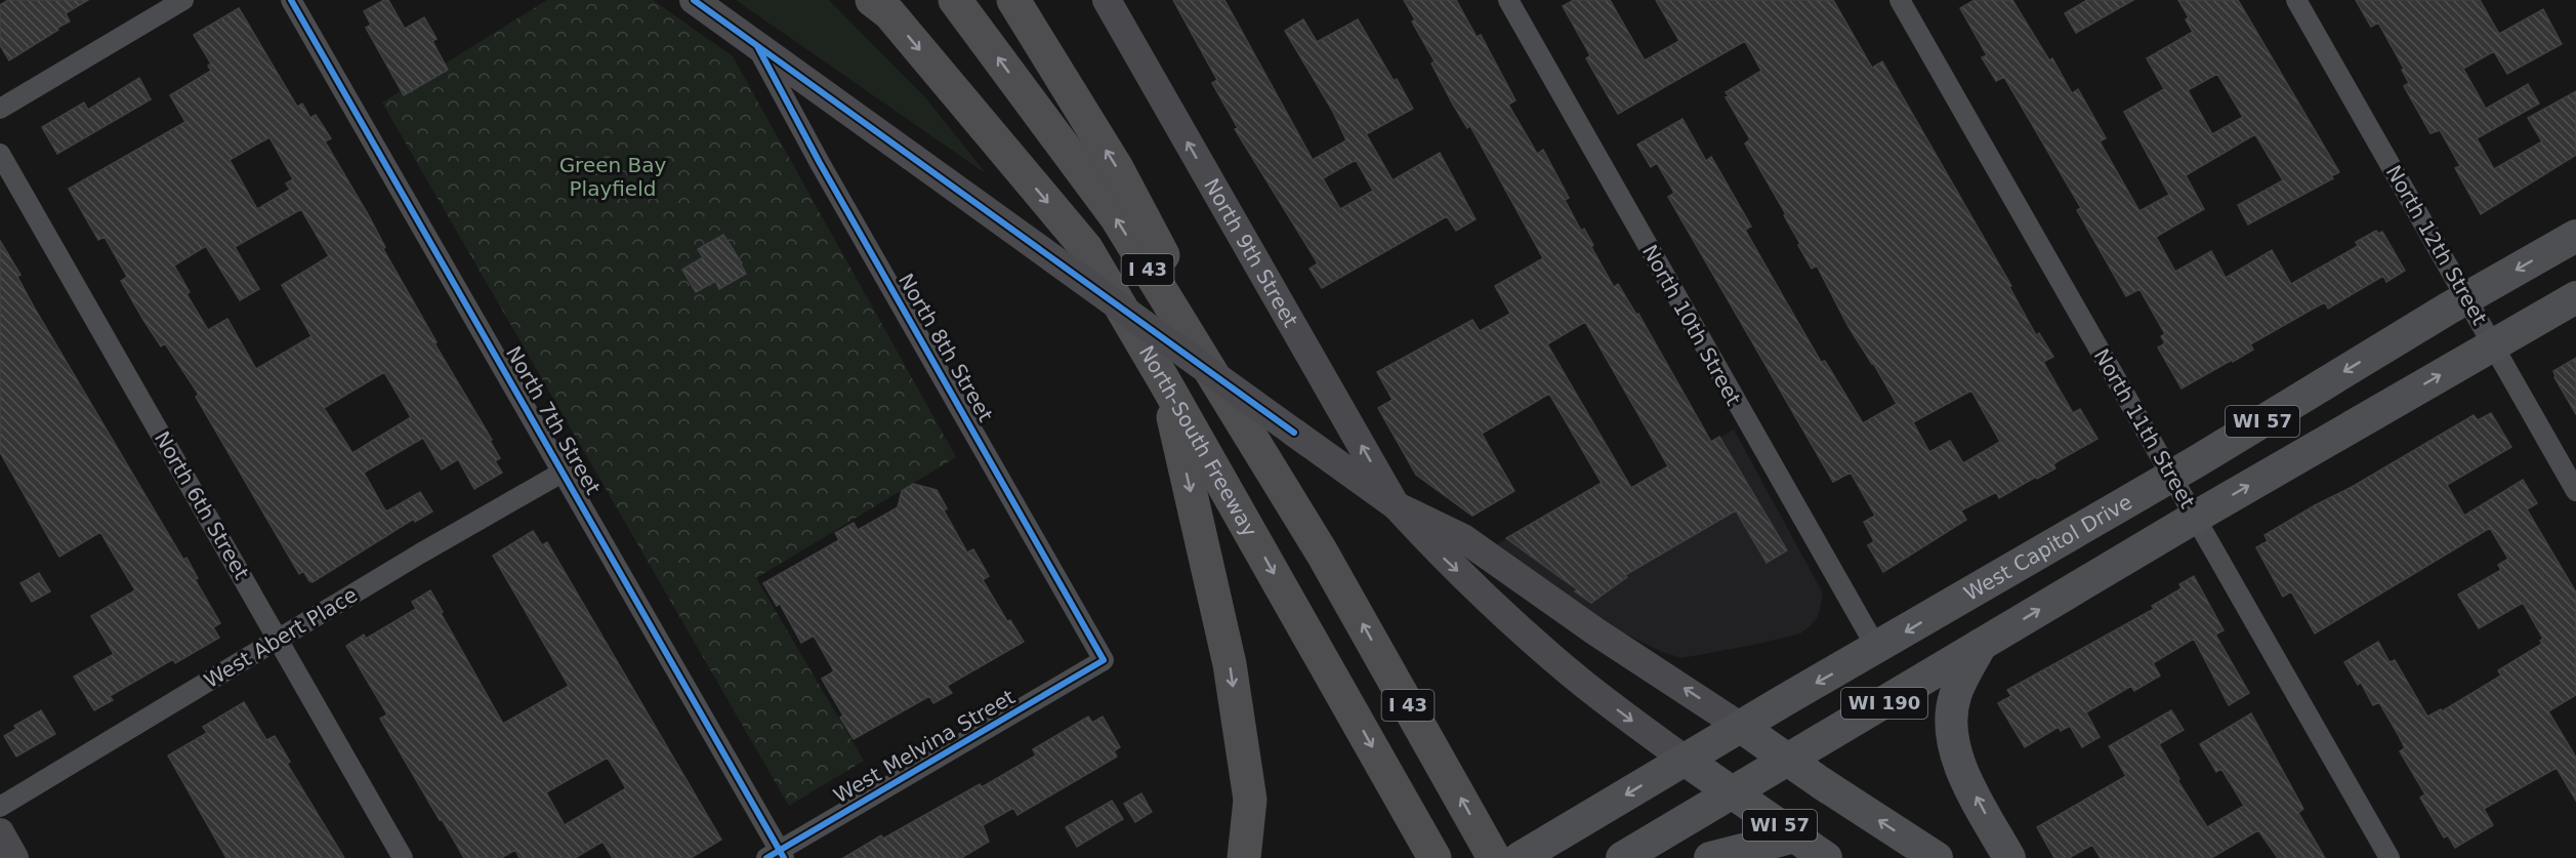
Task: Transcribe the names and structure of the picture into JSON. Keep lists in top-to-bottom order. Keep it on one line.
{"streets":{"highway":["I 43","North-South Freeway"],"main road":["North 9th Street","WI 57","West Capitol Drive","WI 190"],"street":["North 12th Street","North 10th Street","North 8th Street","North 7th Street","North 11th Street","North 6th Street","West Abert Place","West Melvina Street"]},"crossings":[["North 12th Street","WI 57"],["North 12th Street","West Capitol Drive"],["North 10th Street","West Capitol Drive"],["North 8th Street","West Melvina Street"],["North 7th Street","West Abert Place"],["North 7th Street","West Melvina Street"],["WI 57","North 11th Street"],["WI 57","West Capitol Drive"],["WI 57","WI 190"],["North 11th Street","West Capitol Drive"],["North 6th Street","West Abert Place"]],"parks":["Green Bay Playfield"]}
